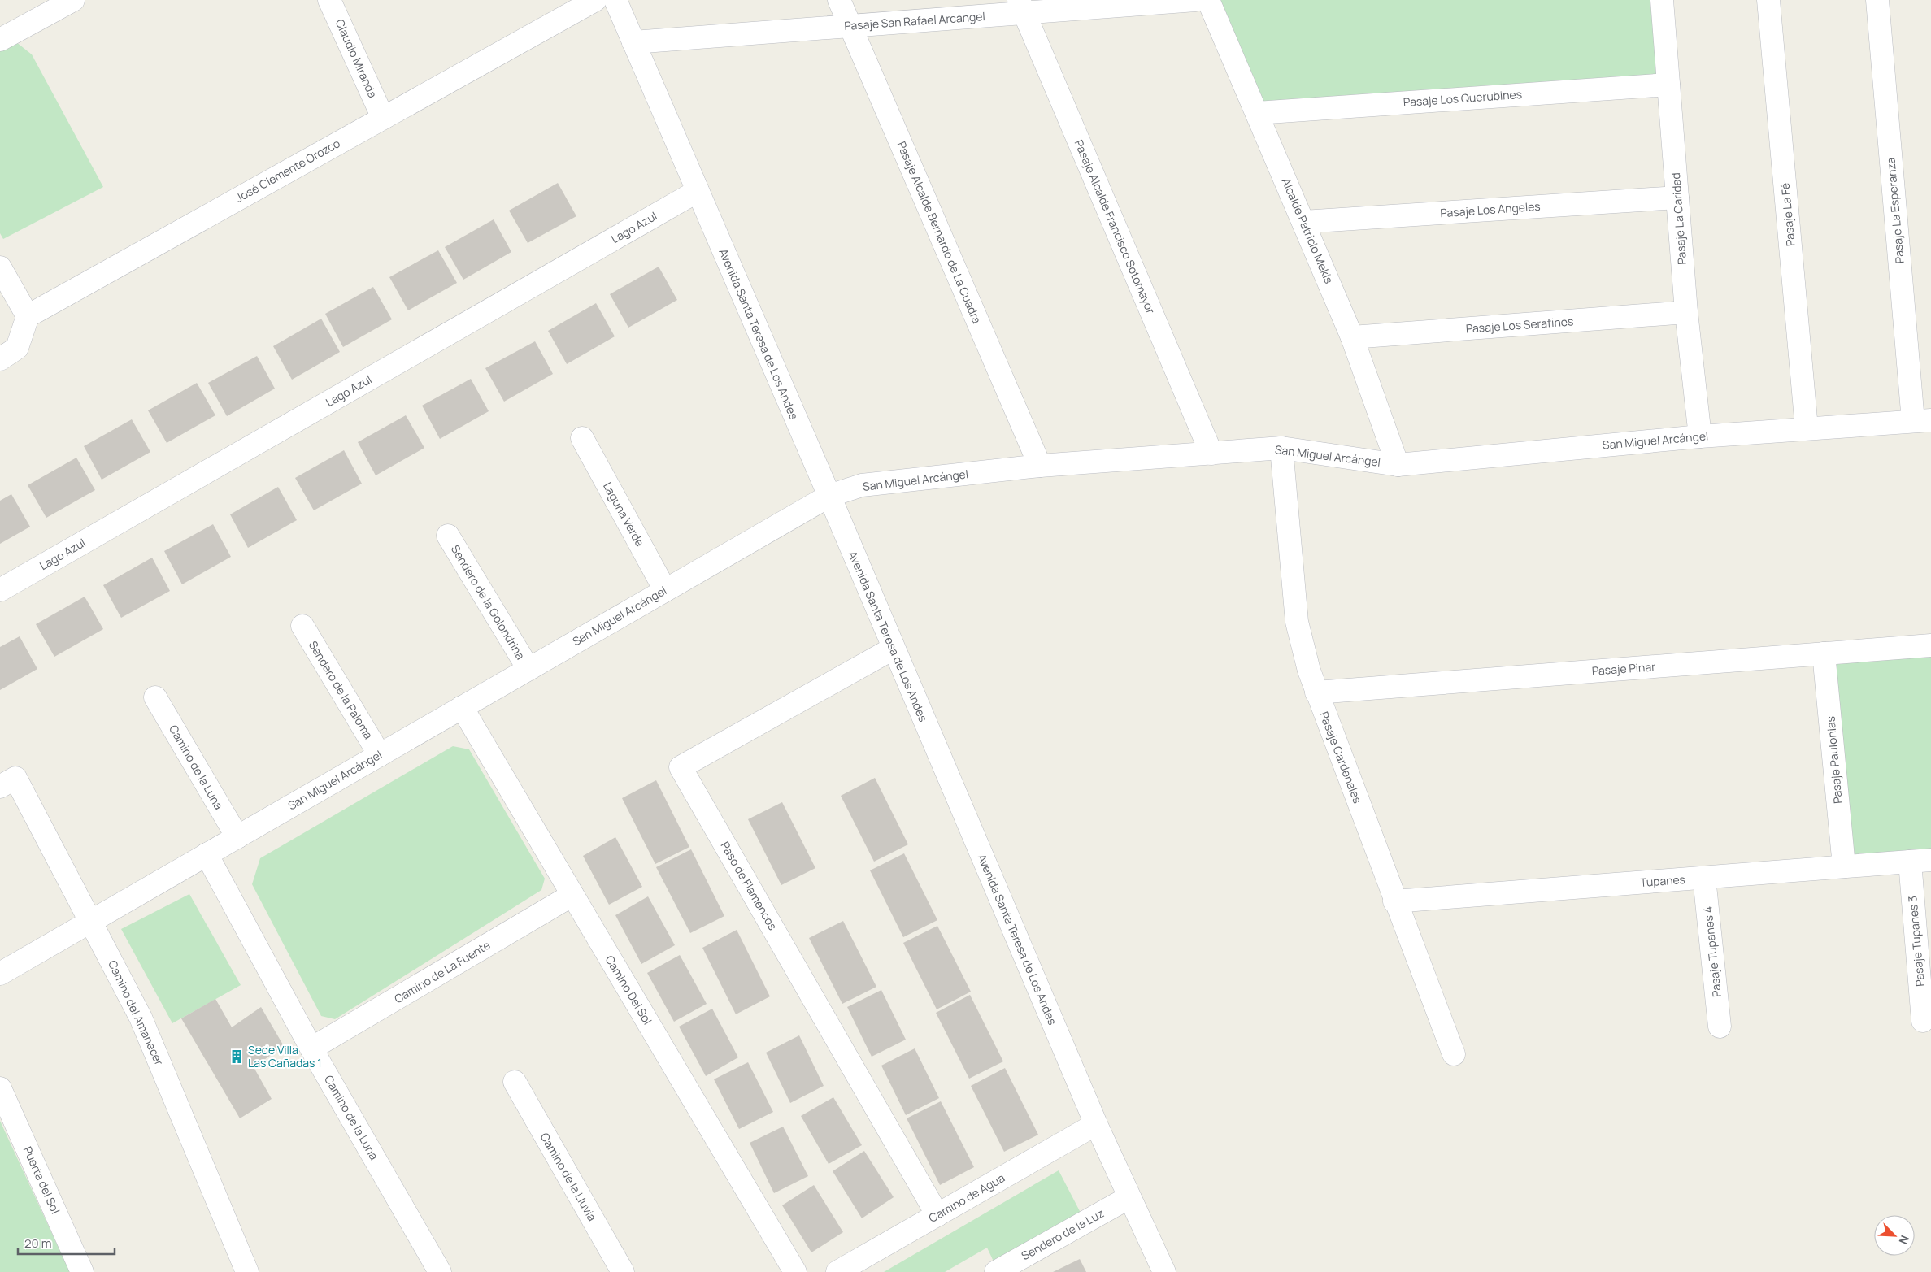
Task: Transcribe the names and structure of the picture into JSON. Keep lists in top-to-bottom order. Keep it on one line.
{"streets":{"street":["Pasaje San Rafael Arcangel","Claudio Miranda","Pasaje Los Querubines","José Clemente Orozco","Pasaje Los Angeles","Pasaje La Esperanza","Pasaje La Fé","Pasaje La Caridad","Pasaje Alcalde Francisco Sotomayor","Lago Azul","Alcalde Patricio Mekis","Pasaje Alcalde Bernardo de La Cuadra","Pasaje Los Serafines","Avenida Santa Teresa de Los Andes","San Miguel Arcángel","Laguna Verde","Sendero de la Golondrina","Pasaje Pinar","Sendero de la Paloma","Pasaje Cardenales","Pasaje Paulonias","Camino de la Luna","Tupanes","Paso de Flamencos","Pasaje Tupanes 3","Pasaje Tupanes 4","Camino de La Fuente","Camino Del Sol","Camino del Amanecer","Camino de la Lluvia","Puerta del Sol","Camino de Agua","Sendero de la Luz"]},"crossings":[["Pasaje San Rafael Arcangel","Pasaje Alcalde Francisco Sotomayor"],["Pasaje San Rafael Arcangel","Pasaje Alcalde Bernardo de La Cuadra"],["Pasaje San Rafael Arcangel","Avenida Santa Teresa de Los Andes"],["Claudio Miranda","José Clemente Orozco"],["Pasaje Los Querubines","Pasaje La Caridad"],["Pasaje Los Querubines","Alcalde Patricio Mekis"],["Pasaje Los Angeles","Pasaje La Caridad"],["Pasaje Los Angeles","Alcalde Patricio Mekis"],["Pasaje La Esperanza","San Miguel Arcángel"],["Pasaje La Fé","San Miguel Arcángel"],["Pasaje La Caridad","Pasaje Los Serafines"],["Pasaje La Caridad","San Miguel Arcángel"],["Pasaje Alcalde Francisco Sotomayor","San Miguel Arcángel"],["Lago Azul","Avenida Santa Teresa de Los Andes"],["Alcalde Patricio Mekis","Pasaje Los Serafines"],["Alcalde Patricio Mekis","San Miguel Arcángel"],["Pasaje Alcalde Bernardo de La Cuadra","San Miguel Arcángel"],["Avenida Santa Teresa de Los Andes","San Miguel Arcángel"],["Avenida Santa Teresa de Los Andes","Paso de Flamencos"],["Avenida Santa Teresa de Los Andes","Camino de Agua"],["Avenida Santa Teresa de Los Andes","Sendero de la Luz"],["San Miguel Arcángel","Laguna Verde"],["San Miguel Arcángel","Sendero de la Golondrina"],["San Miguel Arcángel","Sendero de la Paloma"],["San Miguel Arcángel","Pasaje Cardenales"],["San Miguel Arcángel","Camino de la Luna"],["San Miguel Arcángel","Camino Del Sol"],["San Miguel Arcángel","Camino del Amanecer"],["Pasaje Pinar","Pasaje Cardenales"],["Pasaje Pinar","Pasaje Paulonias"],["Pasaje Cardenales","Tupanes"],["Pasaje Paulonias","Tupanes"],["Camino de la Luna","Camino de La Fuente"],["Tupanes","Pasaje Tupanes 3"],["Tupanes","Pasaje Tupanes 4"],["Paso de Flamencos","Camino de Agua"],["Camino de La Fuente","Camino Del Sol"]],"places":{"building":["Sede Villa Las Cañadas 1"]},"scale_bar":"20 m","north":"bottom right"}
